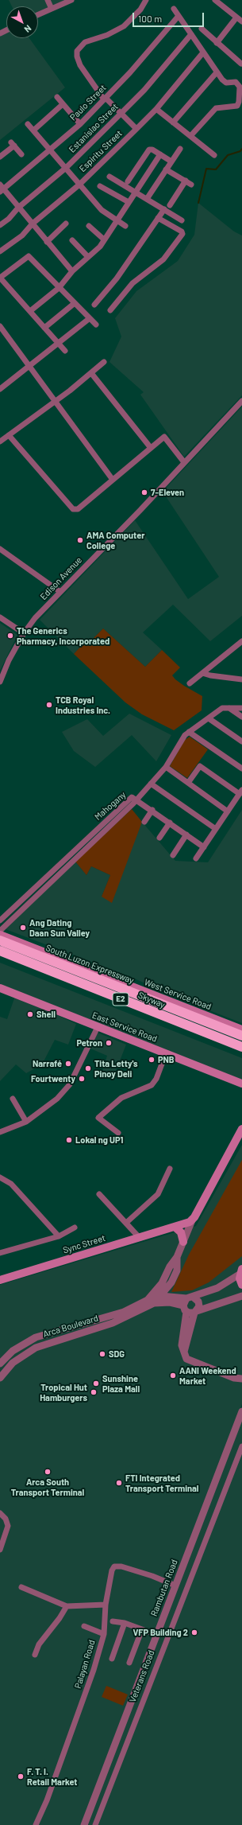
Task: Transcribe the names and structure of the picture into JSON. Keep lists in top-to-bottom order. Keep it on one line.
{"streets":{"highway":["South Luzon Expressway","E2","Skyway"],"main road":["West Service Road","East Service Road","Sync Street","Arca Boulevard"],"street":["Paulo Street","Estanislao Street","Espiritu Street","Edison Avenue","Mahogany","Rambutan Road","Palayan Road","Veterans Road"]},"crossings":[["Sync Street","Arca Boulevard"],["Rambutan Road","Palayan Road"]],"places":["7-Eleven","AMA Computer College","The Generics Pharmacy, Incorporated","TCB Royal Industries Inc.","Ang Dating Daan Sun Valley","Shell","Petron","PNB","Narrafé","Tita Letty's Pinoy Deli","Fourtwenty","Lokal ng UP1","SDG","AANI Weekend Market","Sunshine Plaza Mall","Tropical Hut Hamburgers","Arca South Transport Terminal","FTI Integrated Transport Terminal","VFP Building 2","F. T. I. Retail Market"],"scale_bar":"100 m","north":"bottom right"}
